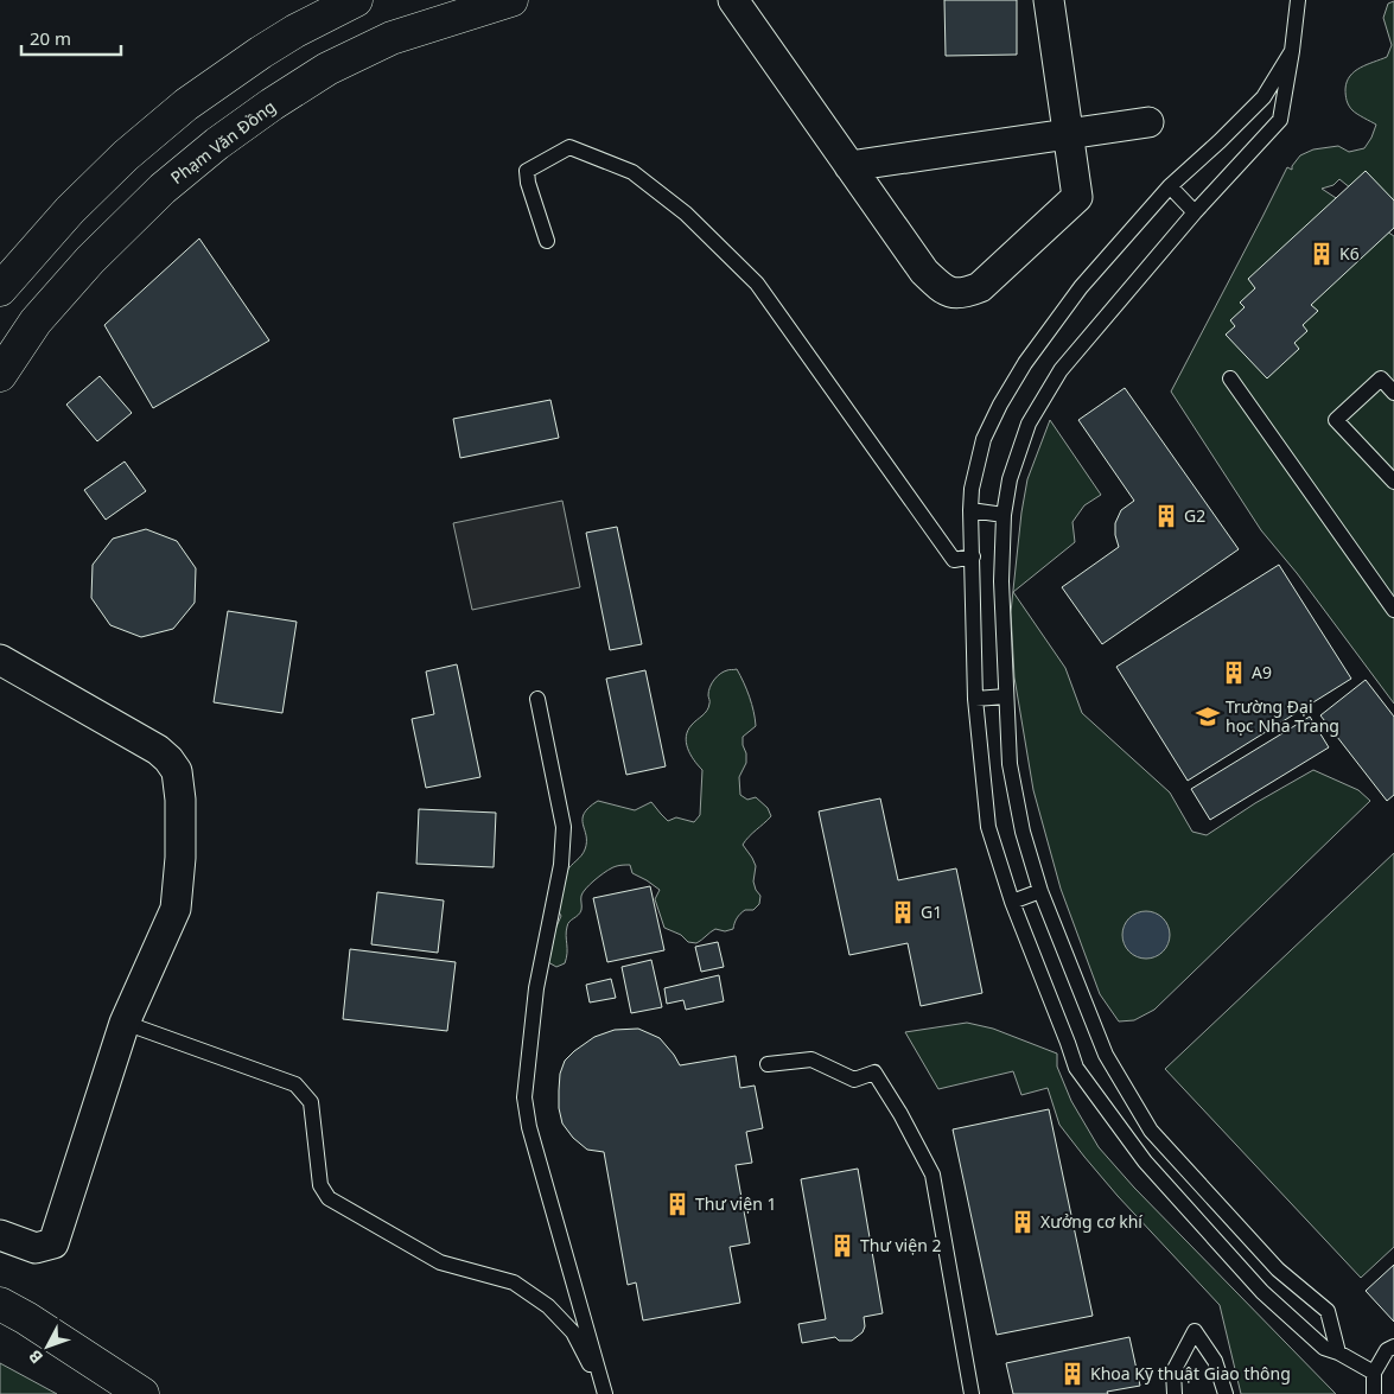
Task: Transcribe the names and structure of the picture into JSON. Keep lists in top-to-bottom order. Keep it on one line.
{"streets":{"main road":["Phạm Văn Đồng"]},"places":{"building":["K6","G2","A9","G1","Thư viện 1","Xưởng cơ khí","Thư viện 2","Khoa Kỹ thuật Giao thông"],"school or university":["Trường Đại học Nha Trang"]},"scale_bar":"20 m","north":"bottom left"}
